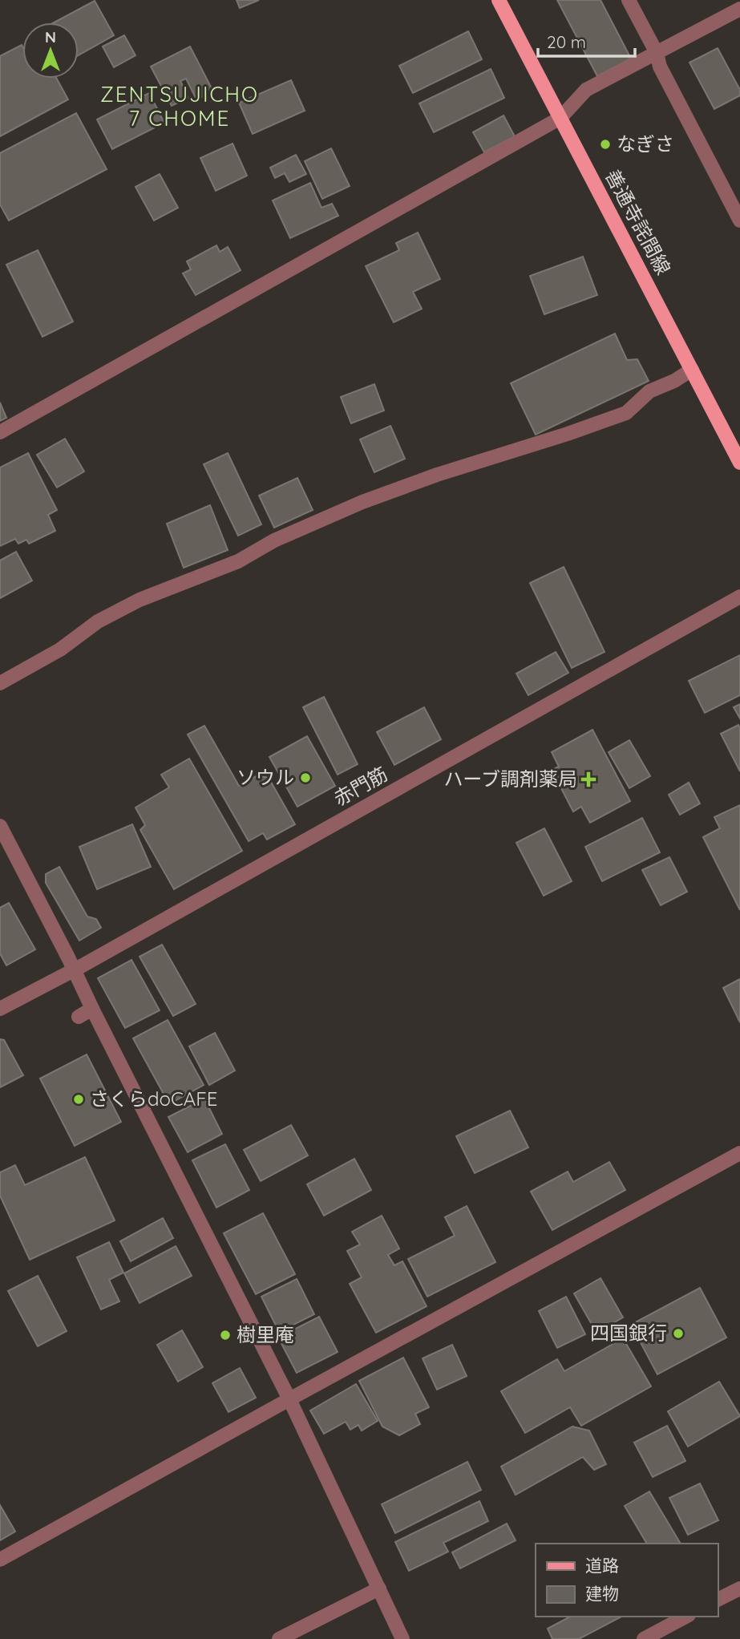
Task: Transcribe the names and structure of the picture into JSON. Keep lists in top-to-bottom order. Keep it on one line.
{"streets":{"main road":["善通寺詫間線"],"street":["赤門筋"]},"districts":["ZENTSUJICHO 7 CHOME"],"places":{"other":["なぎさ","ソウル","さくらdoCAFE","四国銀行","樹里庵"],"health":["ハーブ調剤薬局"]},"legend":["道路","建物"],"scale_bar":"20 m","north":"top"}
